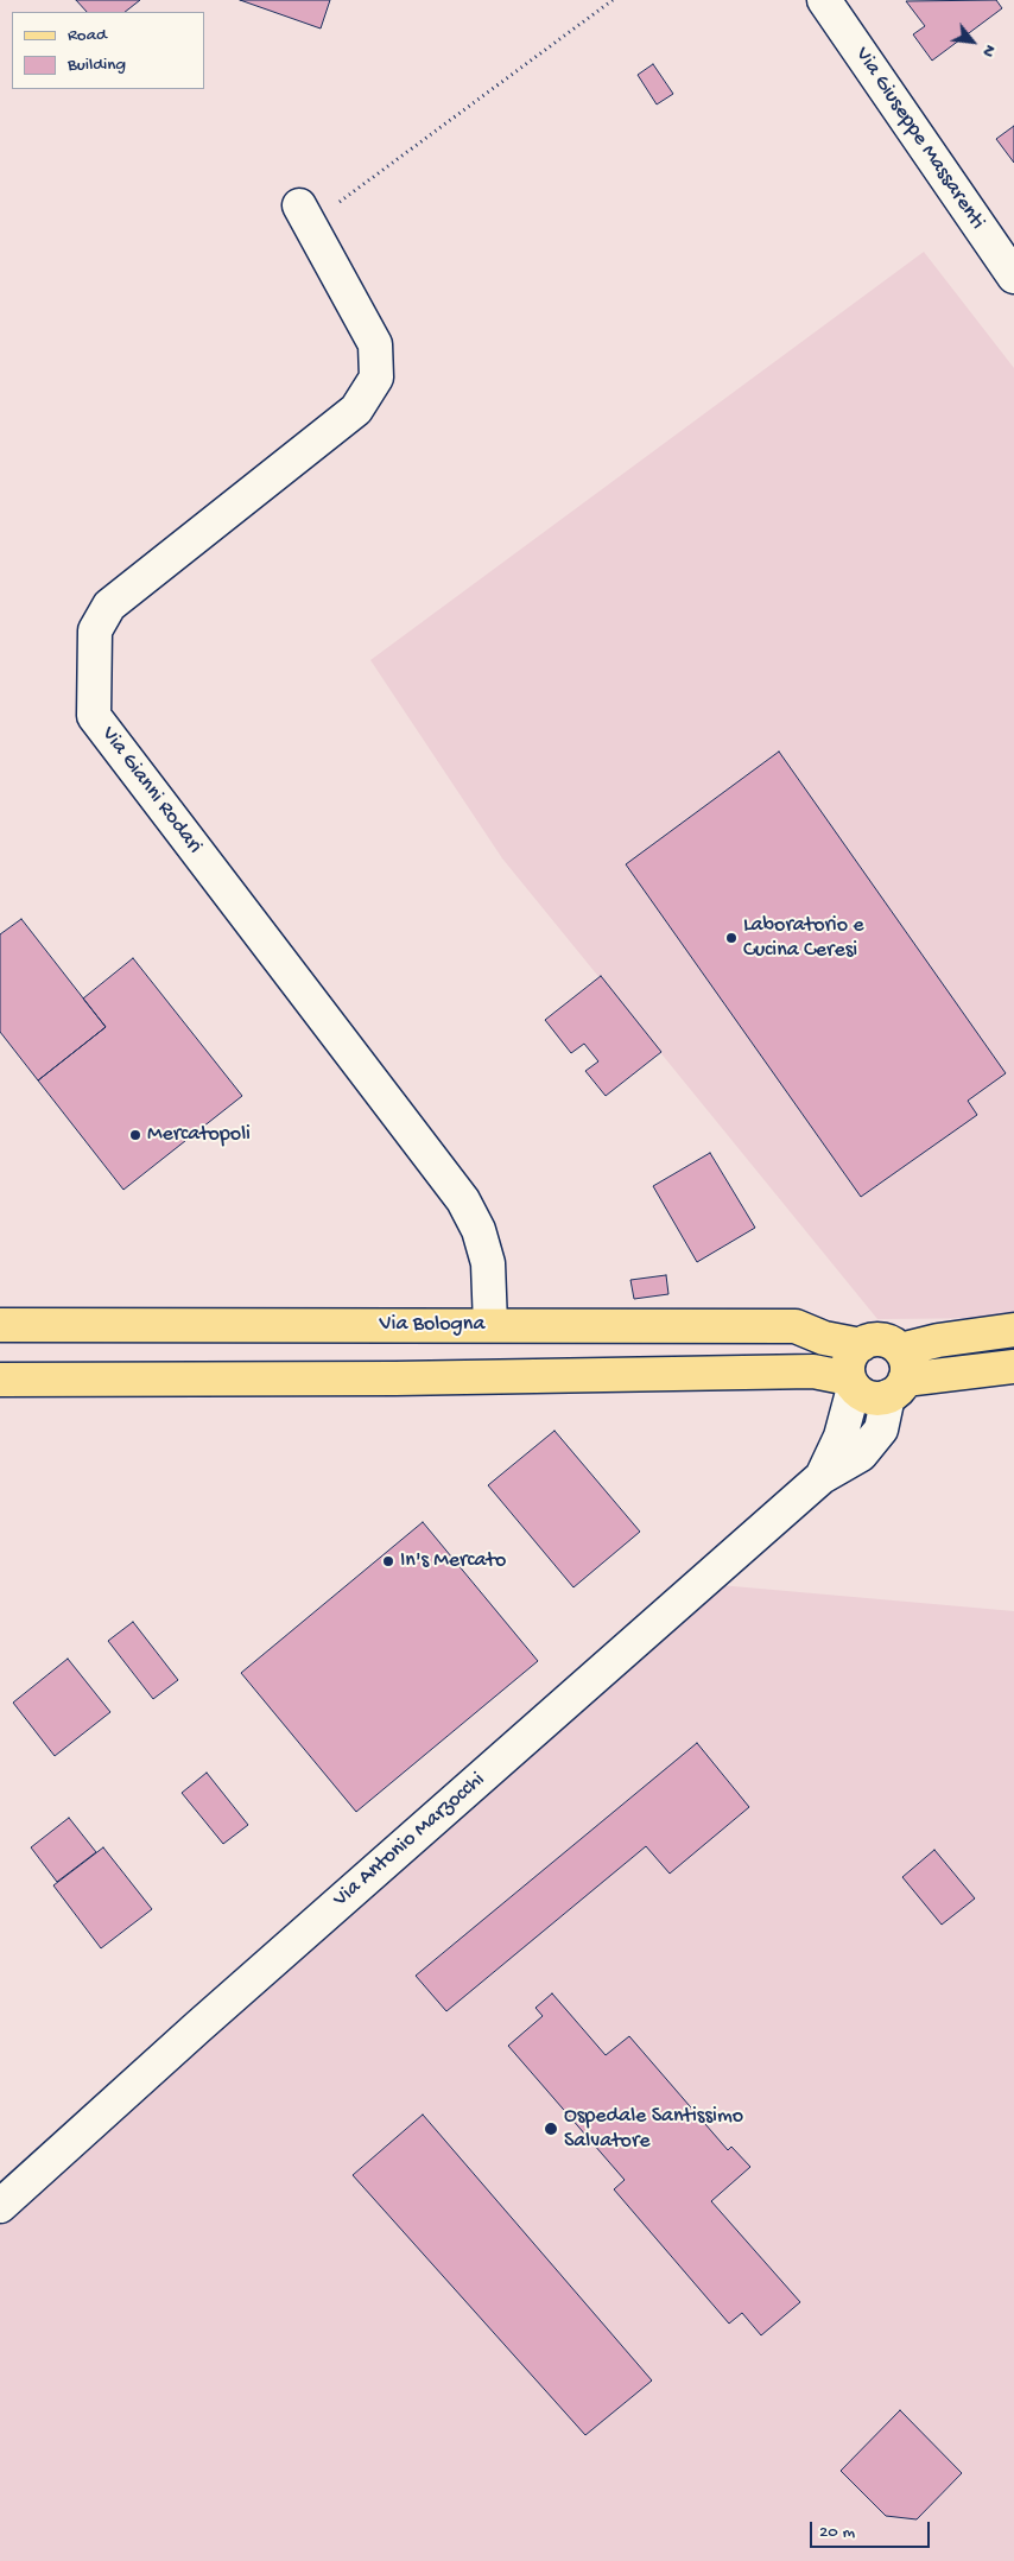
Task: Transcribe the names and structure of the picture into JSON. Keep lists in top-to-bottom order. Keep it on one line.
{"streets":{"main road":["Via Bologna"],"street":["Via Giuseppe Massarenti","Via Gianni Rodari","Via Antonio Marzocchi"]},"crossings":[["Via Gianni Rodari","Via Bologna"],["Via Bologna","Via Antonio Marzocchi"]],"places":["Laboratorio e Cucina Ceresi","Mercatopoli","In's Mercato","Ospedale Santissimo Salvatore"],"legend":["Road","Building"],"scale_bar":"20 m","north":"bottom right"}
